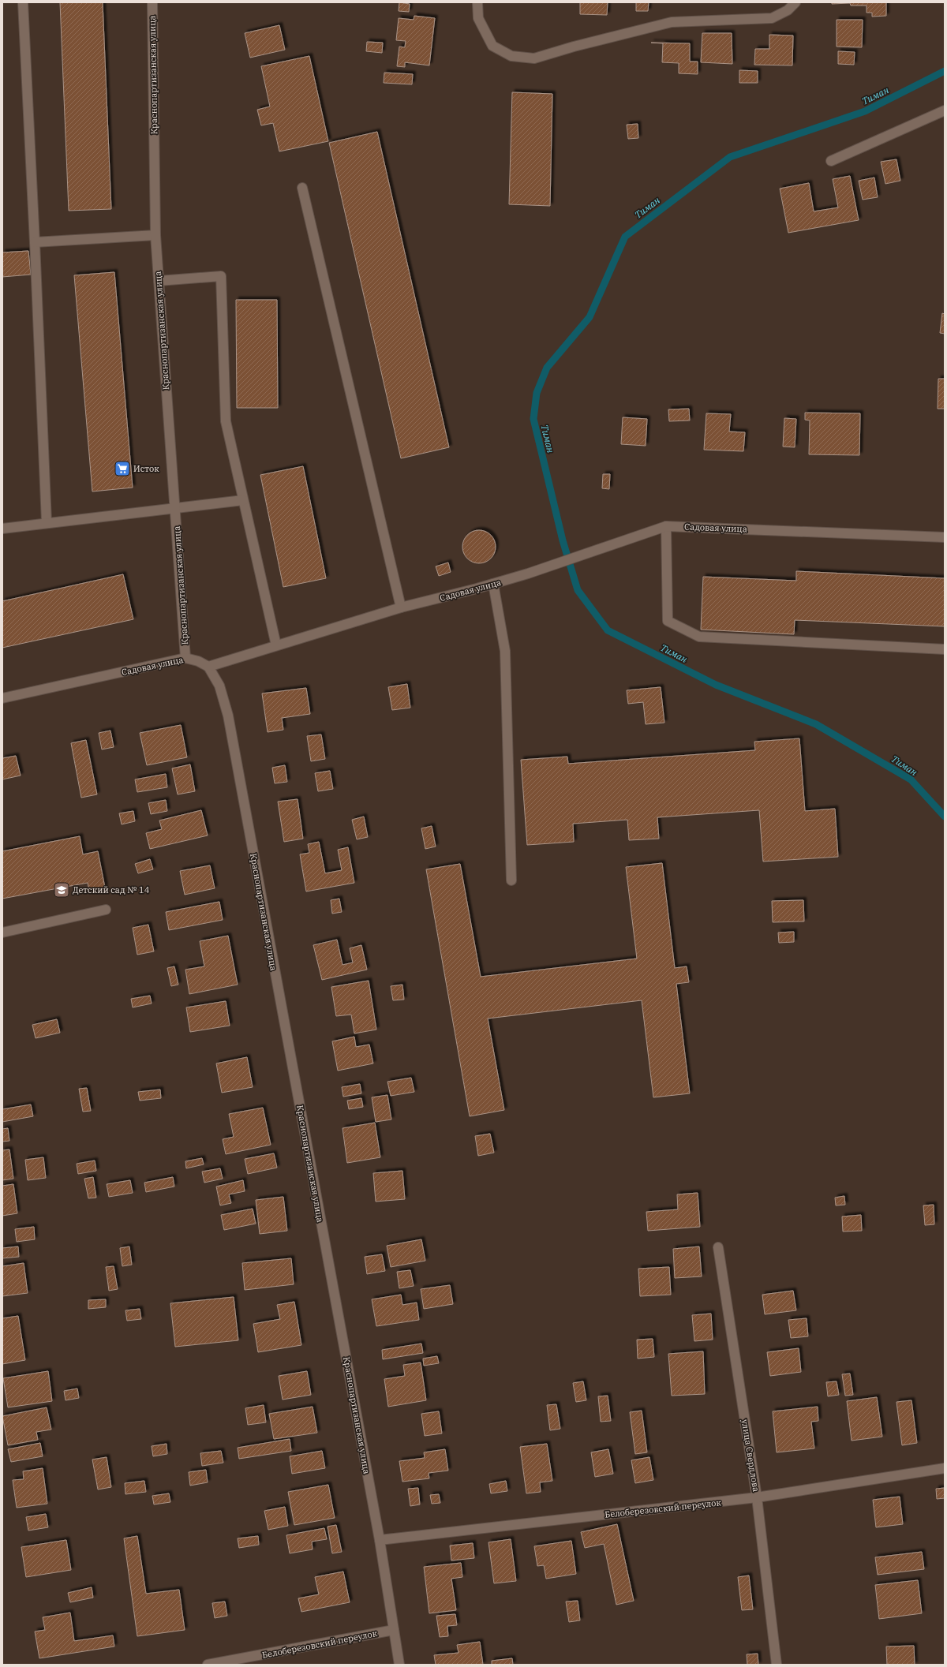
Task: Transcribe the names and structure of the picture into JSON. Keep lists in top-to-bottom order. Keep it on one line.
{"streets":{"street":["Краснопартизанская улица","Садовая улица","улица Свердлова","Белоберезовский переулок"]},"crossings":[["Краснопартизанская улица","Садовая улица"],["Краснопартизанская улица","Белоберезовский переулок"],["улица Свердлова","Белоберезовский переулок"]],"water":["Тиман"],"places":{"supermarket":["Исток"],"school or university":["Детский сад № 14"]}}
